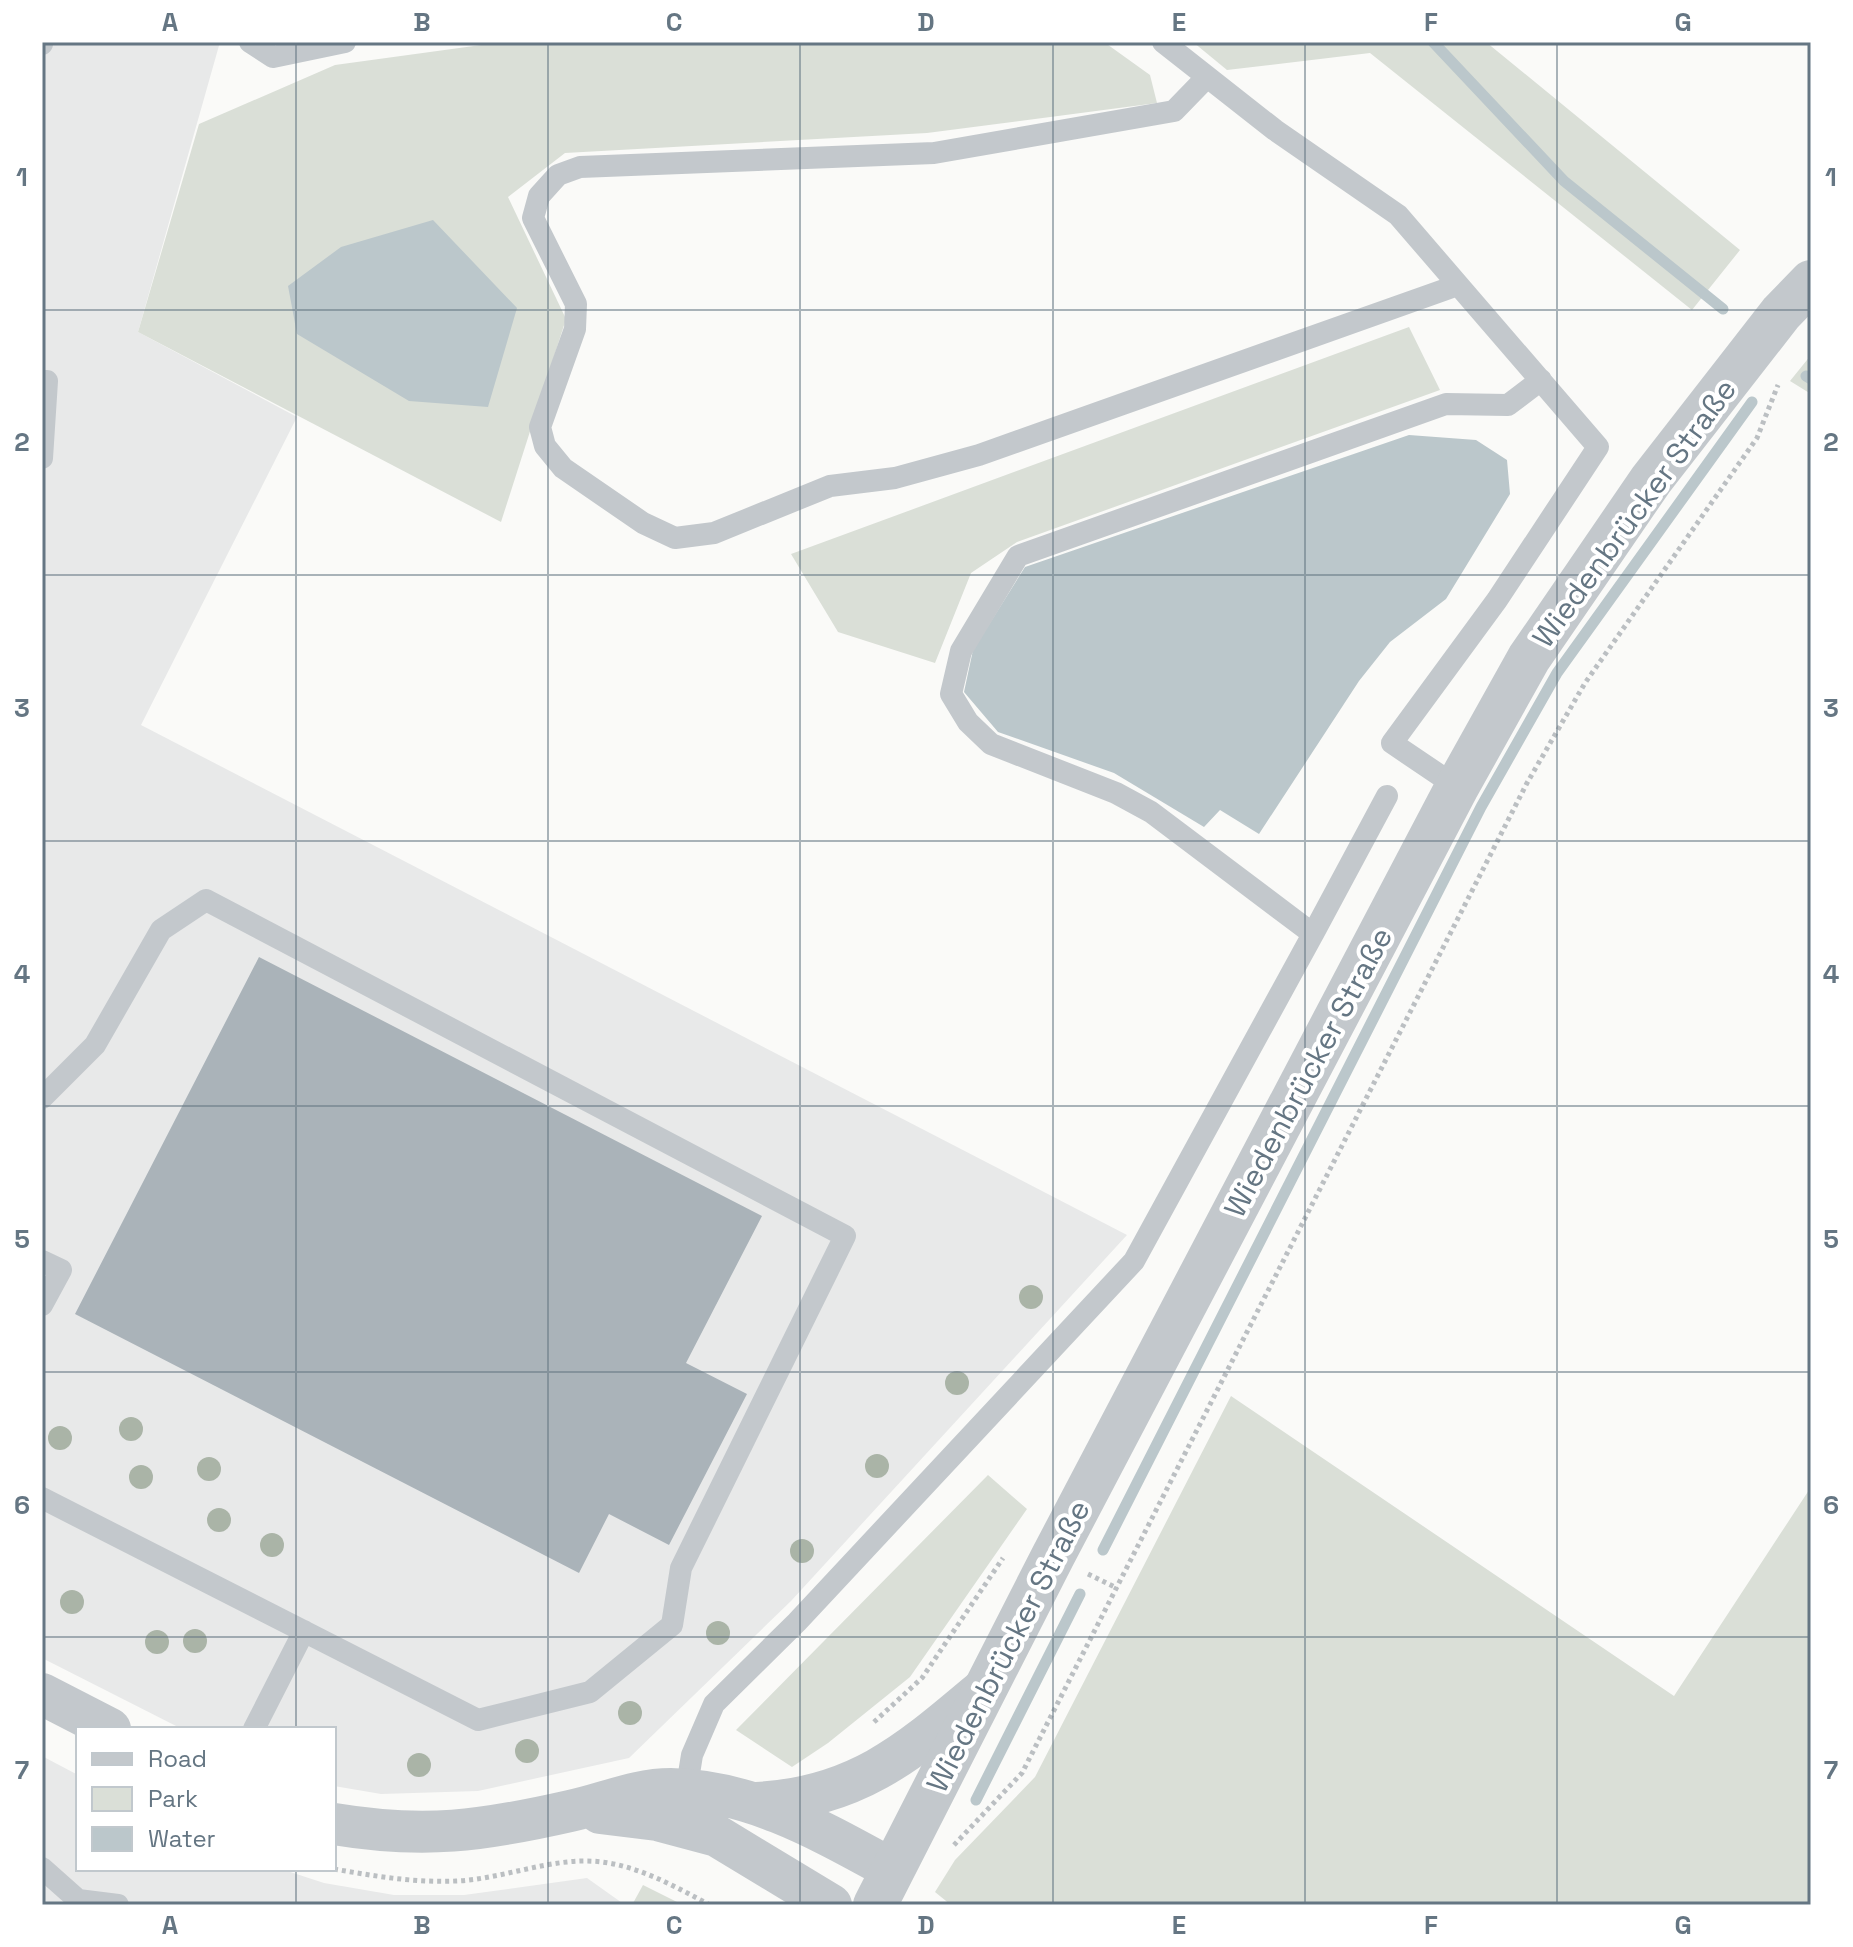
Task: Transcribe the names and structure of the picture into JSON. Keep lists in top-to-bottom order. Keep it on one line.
{"streets":{"street":["Wiedenbrücker Straße"]},"legend":["Road","Park","Water"],"grid":{"columns":["A","B","C","D","E","F","G"],"rows":["1","2","3","4","5","6","7"]}}
